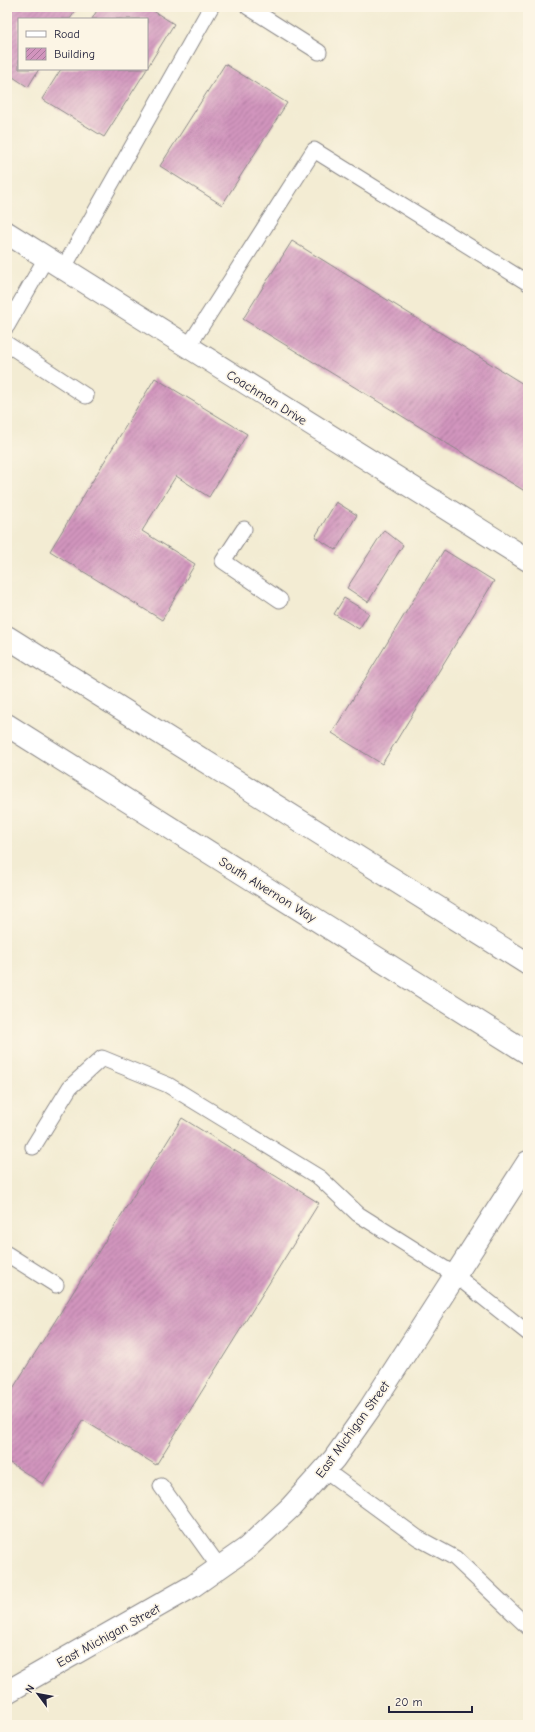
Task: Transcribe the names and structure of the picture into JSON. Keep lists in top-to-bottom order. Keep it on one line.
{"streets":{"street":["Coachman Drive","South Alvernon Way","East Michigan Street"]},"legend":["Road","Building"],"scale_bar":"20 m","north":"top left"}
